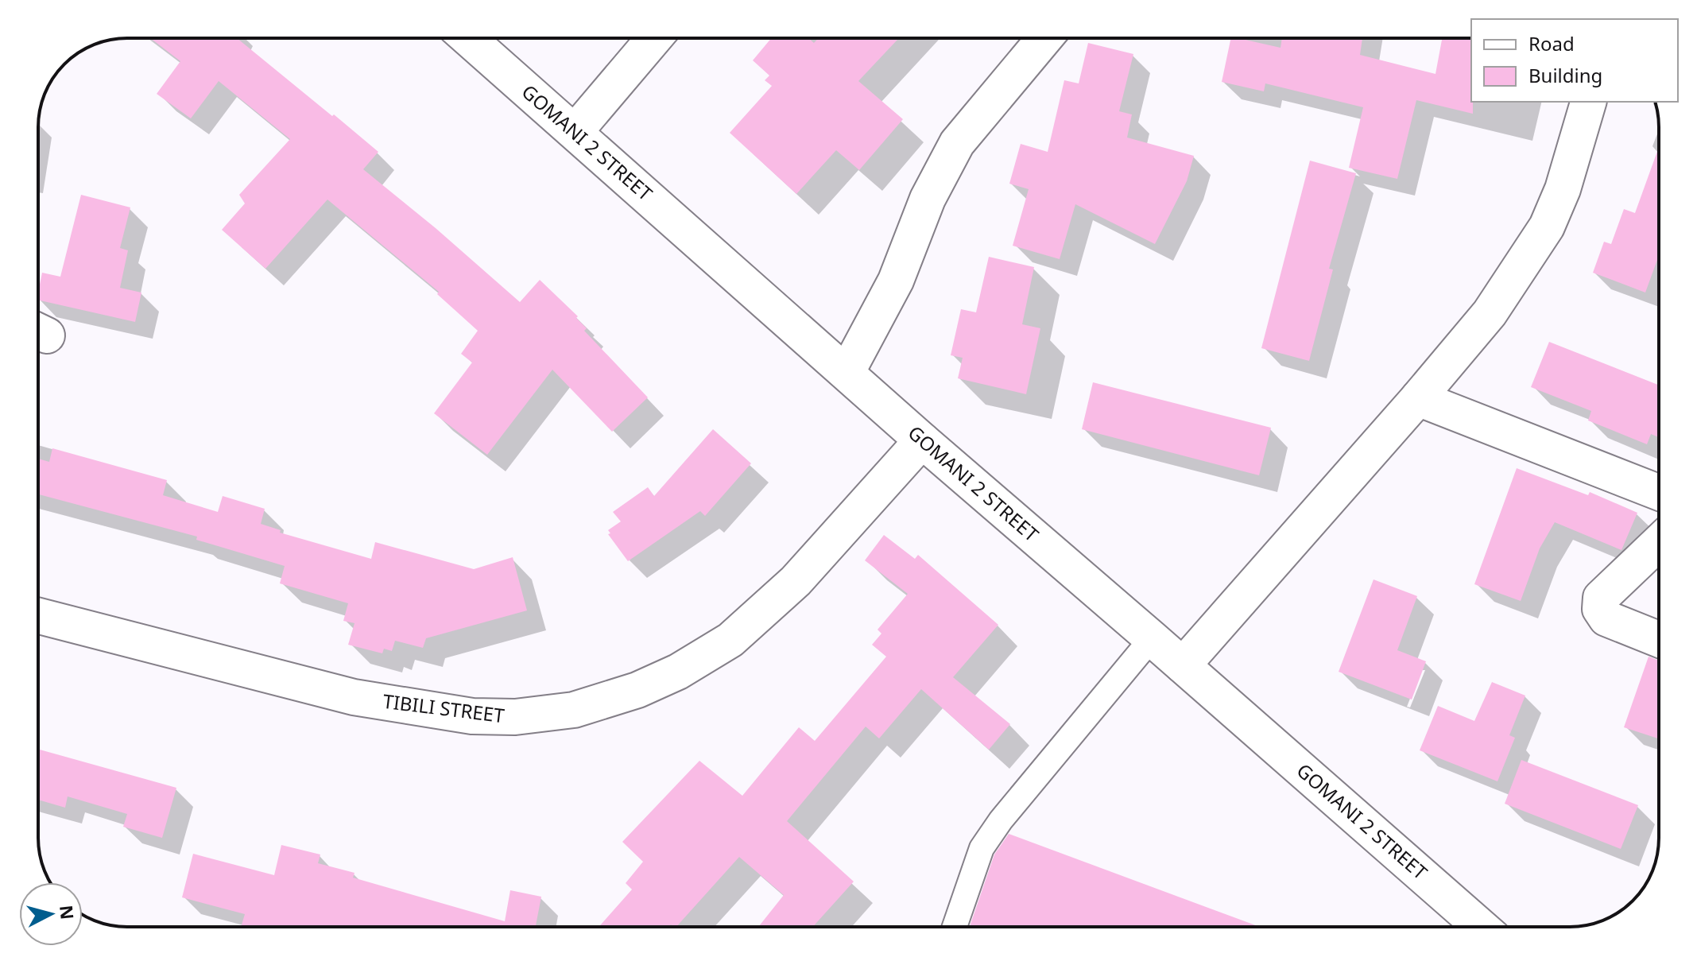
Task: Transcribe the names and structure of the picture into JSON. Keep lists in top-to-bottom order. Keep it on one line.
{"streets":{"street":["GOMANI 2 STREET","TIBILI STREET"]},"crossings":[["GOMANI 2 STREET","TIBILI STREET"]],"legend":["Road","Building"],"north":"right"}
